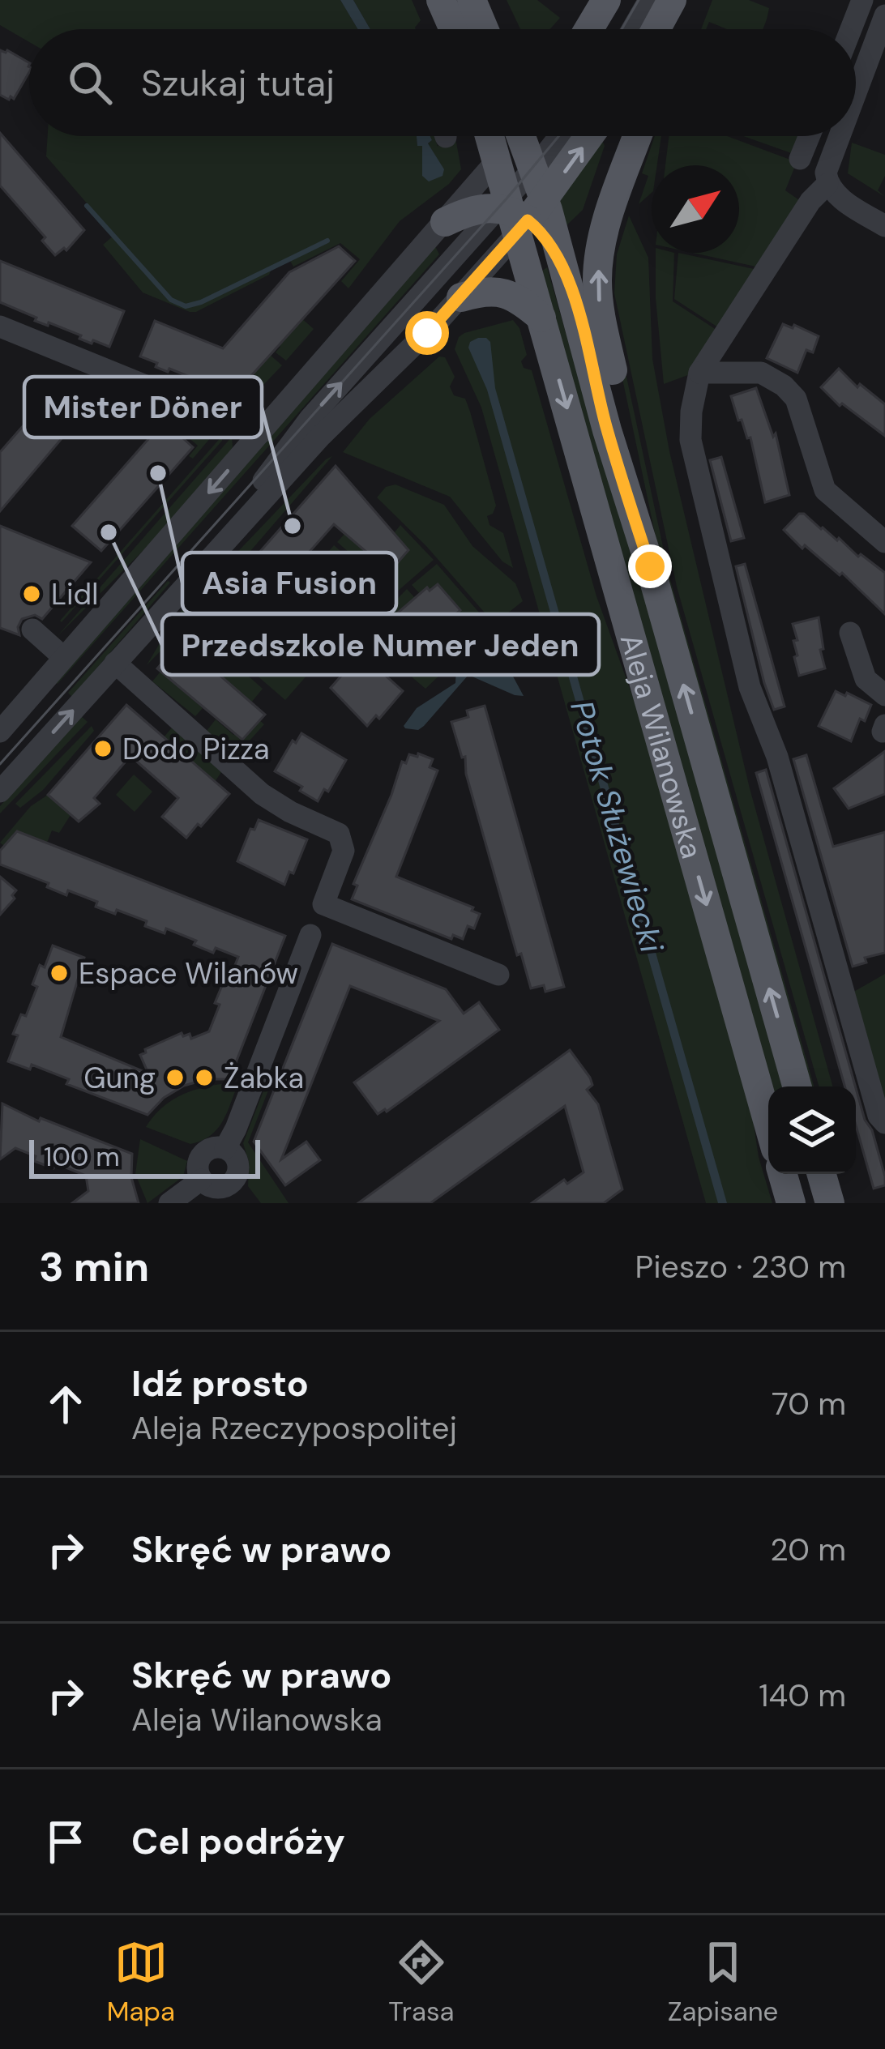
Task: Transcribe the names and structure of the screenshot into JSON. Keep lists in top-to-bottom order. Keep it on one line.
{"streets":{"main road":["Aleja Wilanowska"]},"water":["Potok Służewiecki"],"places":["Asia Fusion","Mister Döner","Przedszkole Numer Jeden","Lidl","Dodo Pizza","Espace Wilanów","Gung","Żabka"],"scale_bar":"100 m","north":"top right","page":{"search":"Szukaj tutaj","scale":"100 m","heading":["3 min","Pieszo · 230 m"],"list":[["Idź prosto","Aleja Rzeczypospolitej","70 m"],["Skręć w prawo","20 m"],["Skręć w prawo","Aleja Wilanowska","140 m"],"Cel podróży"],"nav":["Mapa","Trasa","Zapisane"]}}
